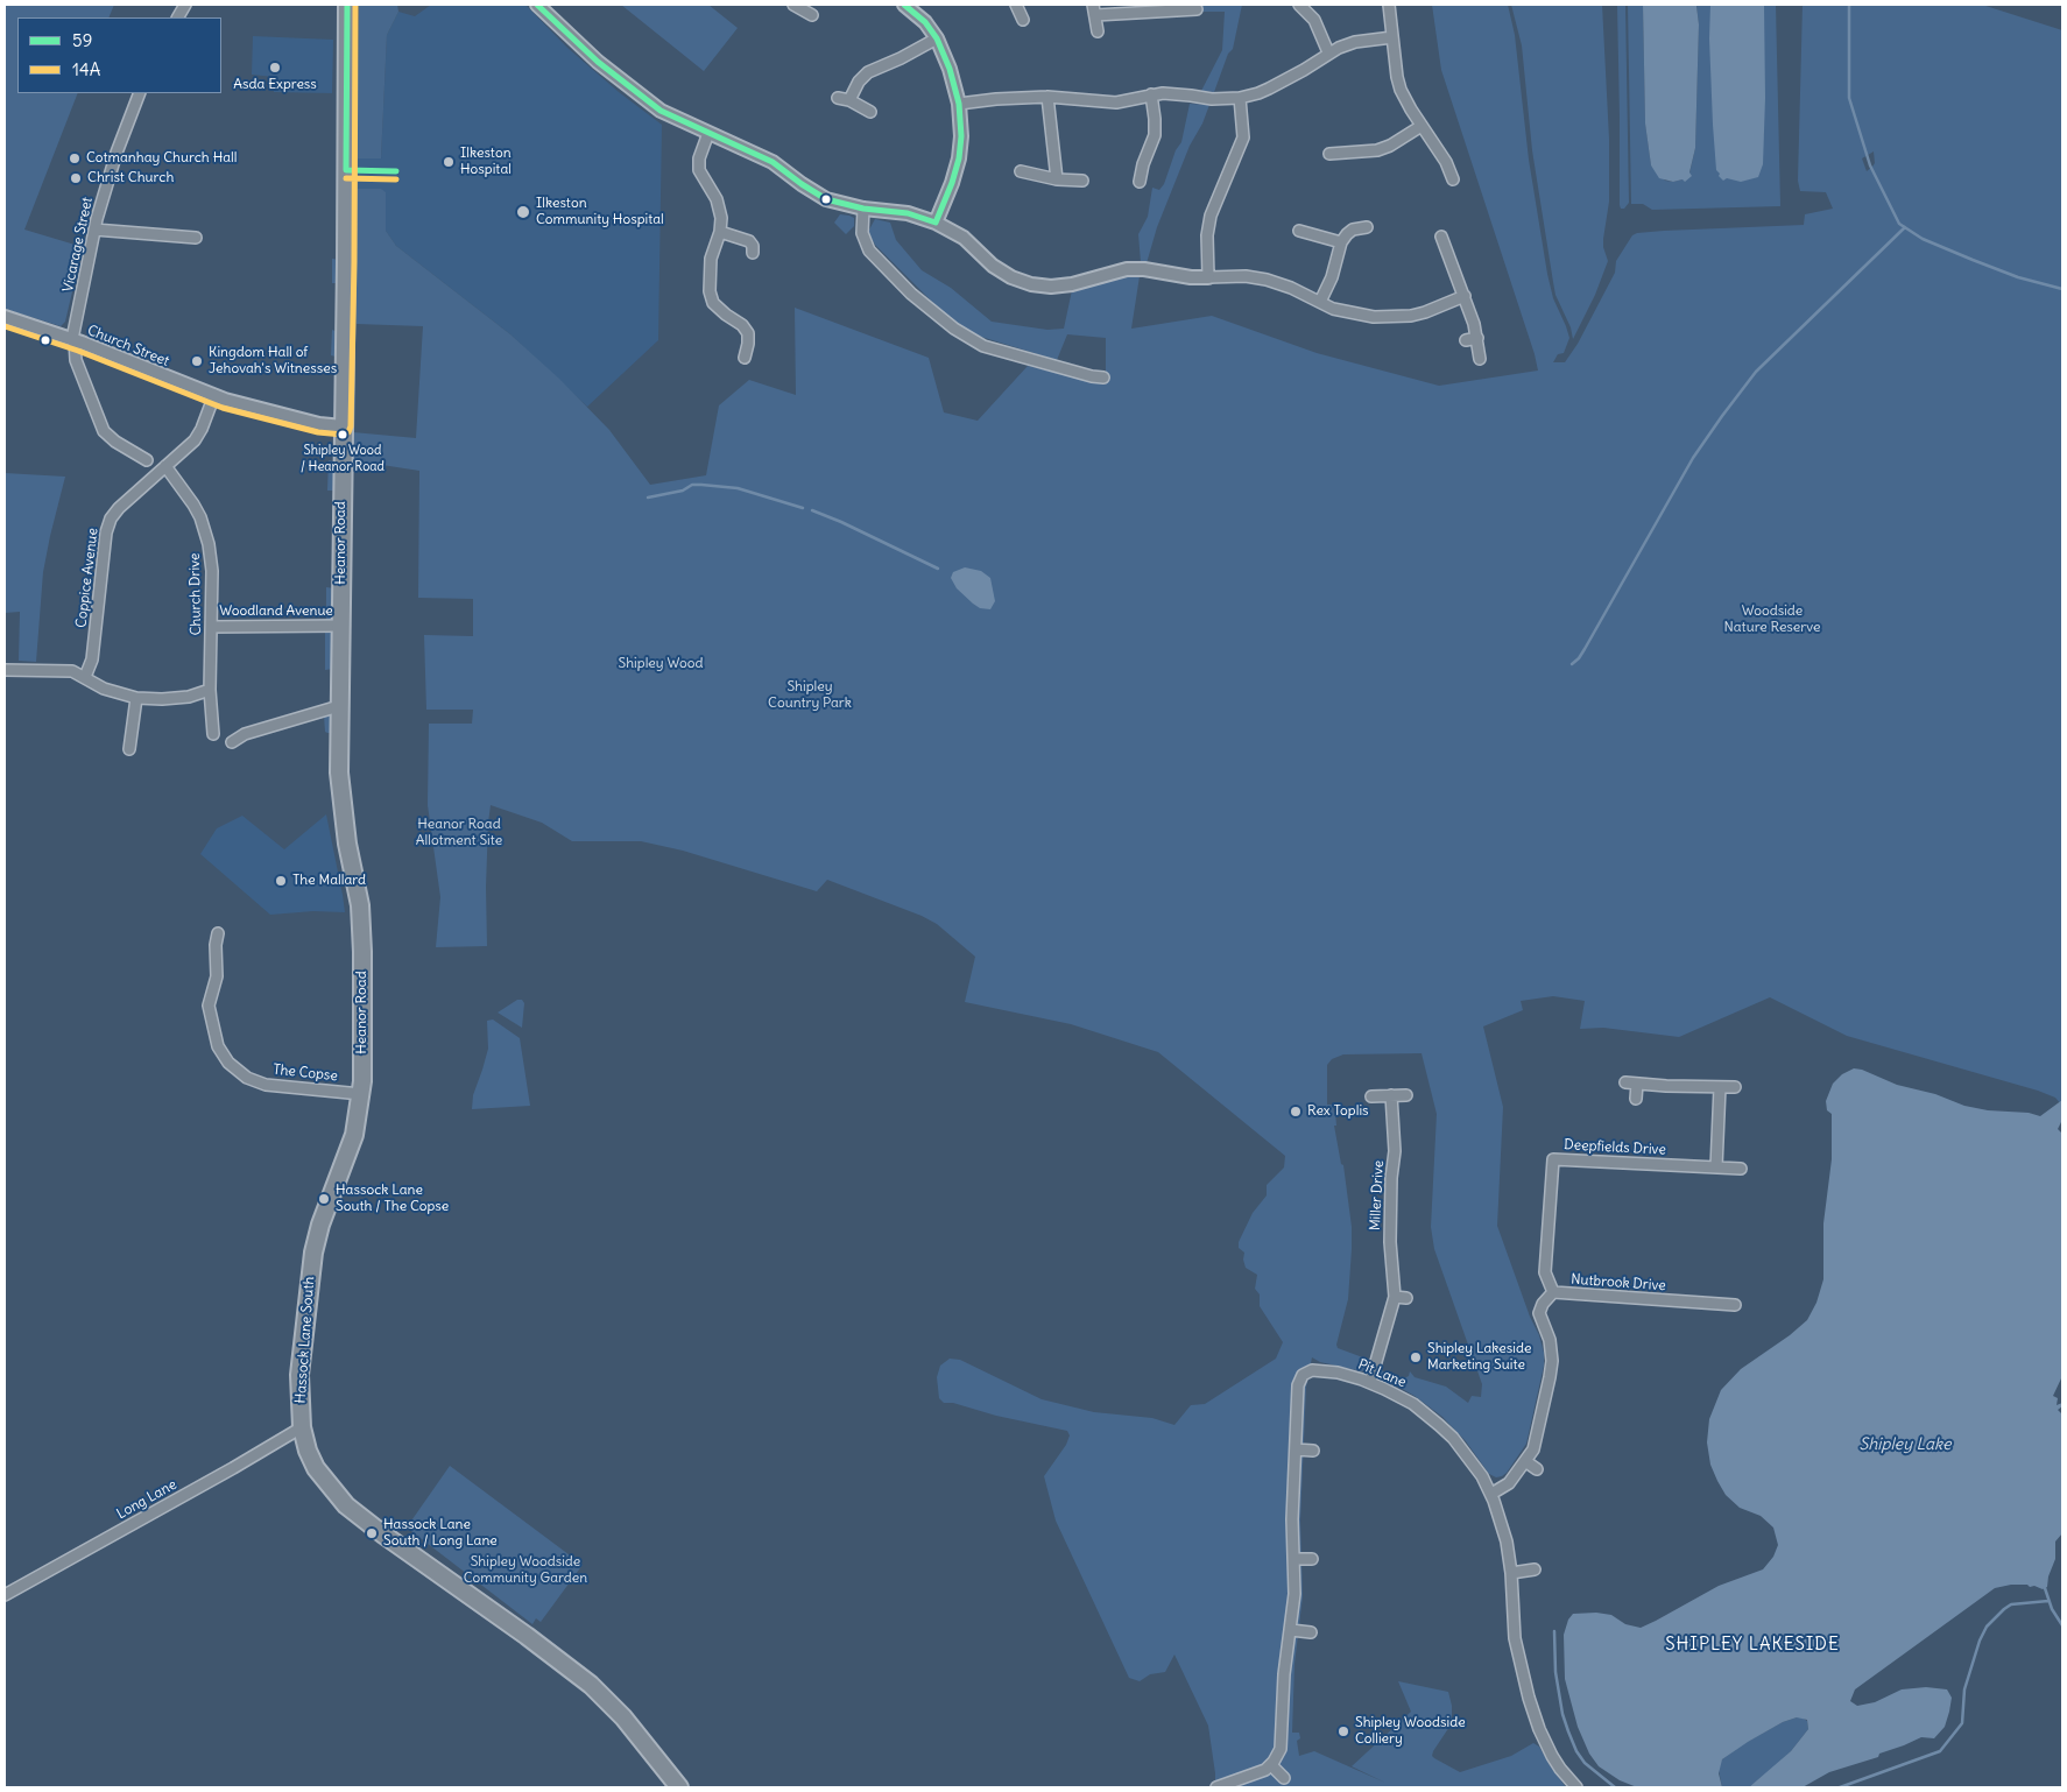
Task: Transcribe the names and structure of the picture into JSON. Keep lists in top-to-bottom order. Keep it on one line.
{"streets":{"main road":["Heanor Road","Hassock Lane South"],"street":["Vicarage Street","Church Street","Coppice Avenue","Church Drive","Woodland Avenue","The Copse","Deepfields Drive","Miller Drive","Nutbrook Drive","Pit Lane","Long Lane"]},"crossings":[["Vicarage Street","Church Street"],["Church Street","Heanor Road"],["Church Street","Coppice Avenue"],["Heanor Road","Woodland Avenue"],["Heanor Road","The Copse"],["Heanor Road","Hassock Lane South"],["Coppice Avenue","Church Drive"],["Church Drive","Woodland Avenue"],["The Copse","Hassock Lane South"],["Deepfields Drive","Nutbrook Drive"],["Miller Drive","Pit Lane"],["Nutbrook Drive","Pit Lane"],["Hassock Lane South","Long Lane"]],"districts":["SHIPLEY LAKESIDE"],"water":["Shipley Lake"],"parks":["Woodside Nature Reserve","Shipley Wood","Shipley Country Park","Heanor Road Allotment Site","Shipley Woodside Community Garden"],"places":["Asda Express","Cotmanhay Church Hall","Ilkeston Hospital","Christ Church","Ilkeston Community Hospital","Kingdom Hall of Jehovah's Witnesses","Shipley Wood / Heanor Road","The Mallard","Rex Toplis","Hassock Lane South / The Copse","Shipley Lakeside Marketing Suite","Hassock Lane South / Long Lane","Shipley Woodside Colliery"],"lines":["transit line 59","transit line 14A"],"legend":["59","14A"]}
